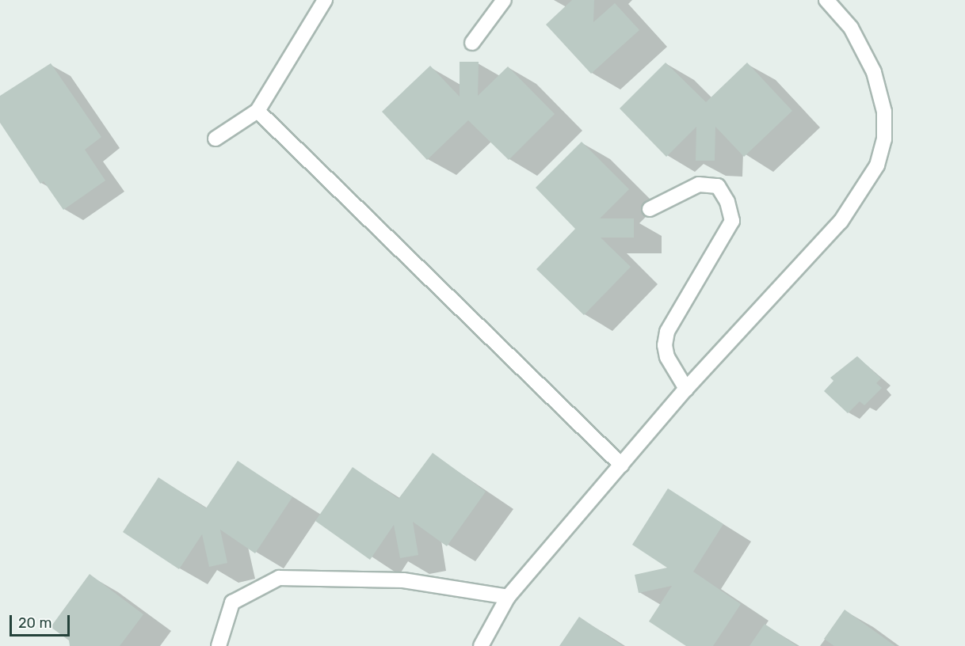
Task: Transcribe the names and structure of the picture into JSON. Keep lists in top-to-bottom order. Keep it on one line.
{"scale_bar":"20 m"}
